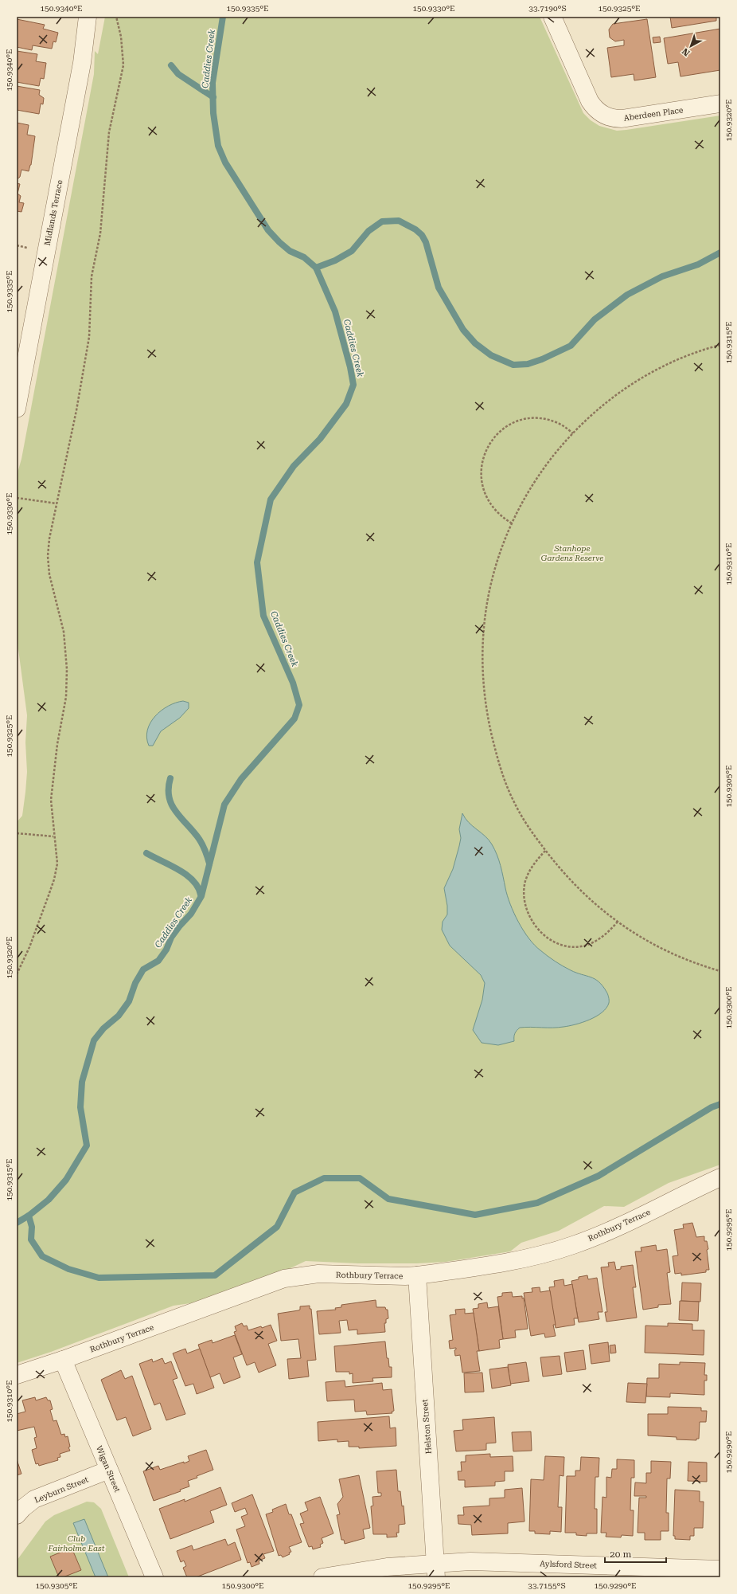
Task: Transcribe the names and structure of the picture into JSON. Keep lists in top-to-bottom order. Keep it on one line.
{"streets":{"street":["Aberdeen Place","Midlands Terrace","Rothbury Terrace","Helston Street","Wigan Street","Leyburn Street","Aylsford Street"]},"crossings":[["Rothbury Terrace","Helston Street"],["Rothbury Terrace","Wigan Street"],["Helston Street","Aylsford Street"],["Wigan Street","Leyburn Street"]],"water":["Caddies Creek"],"parks":["Stanhope Gardens Reserve","Club Fairholme East"],"scale_bar":"20 m","north":"bottom left","coordinates":["150.9340°E","150.9335°E","150.9330°E","33.7190°S","150.9325°E","150.9320°E","150.9315°E","150.9310°E","150.9305°E","150.9300°E","150.9295°E","150.9290°E","33.7155°S"]}
